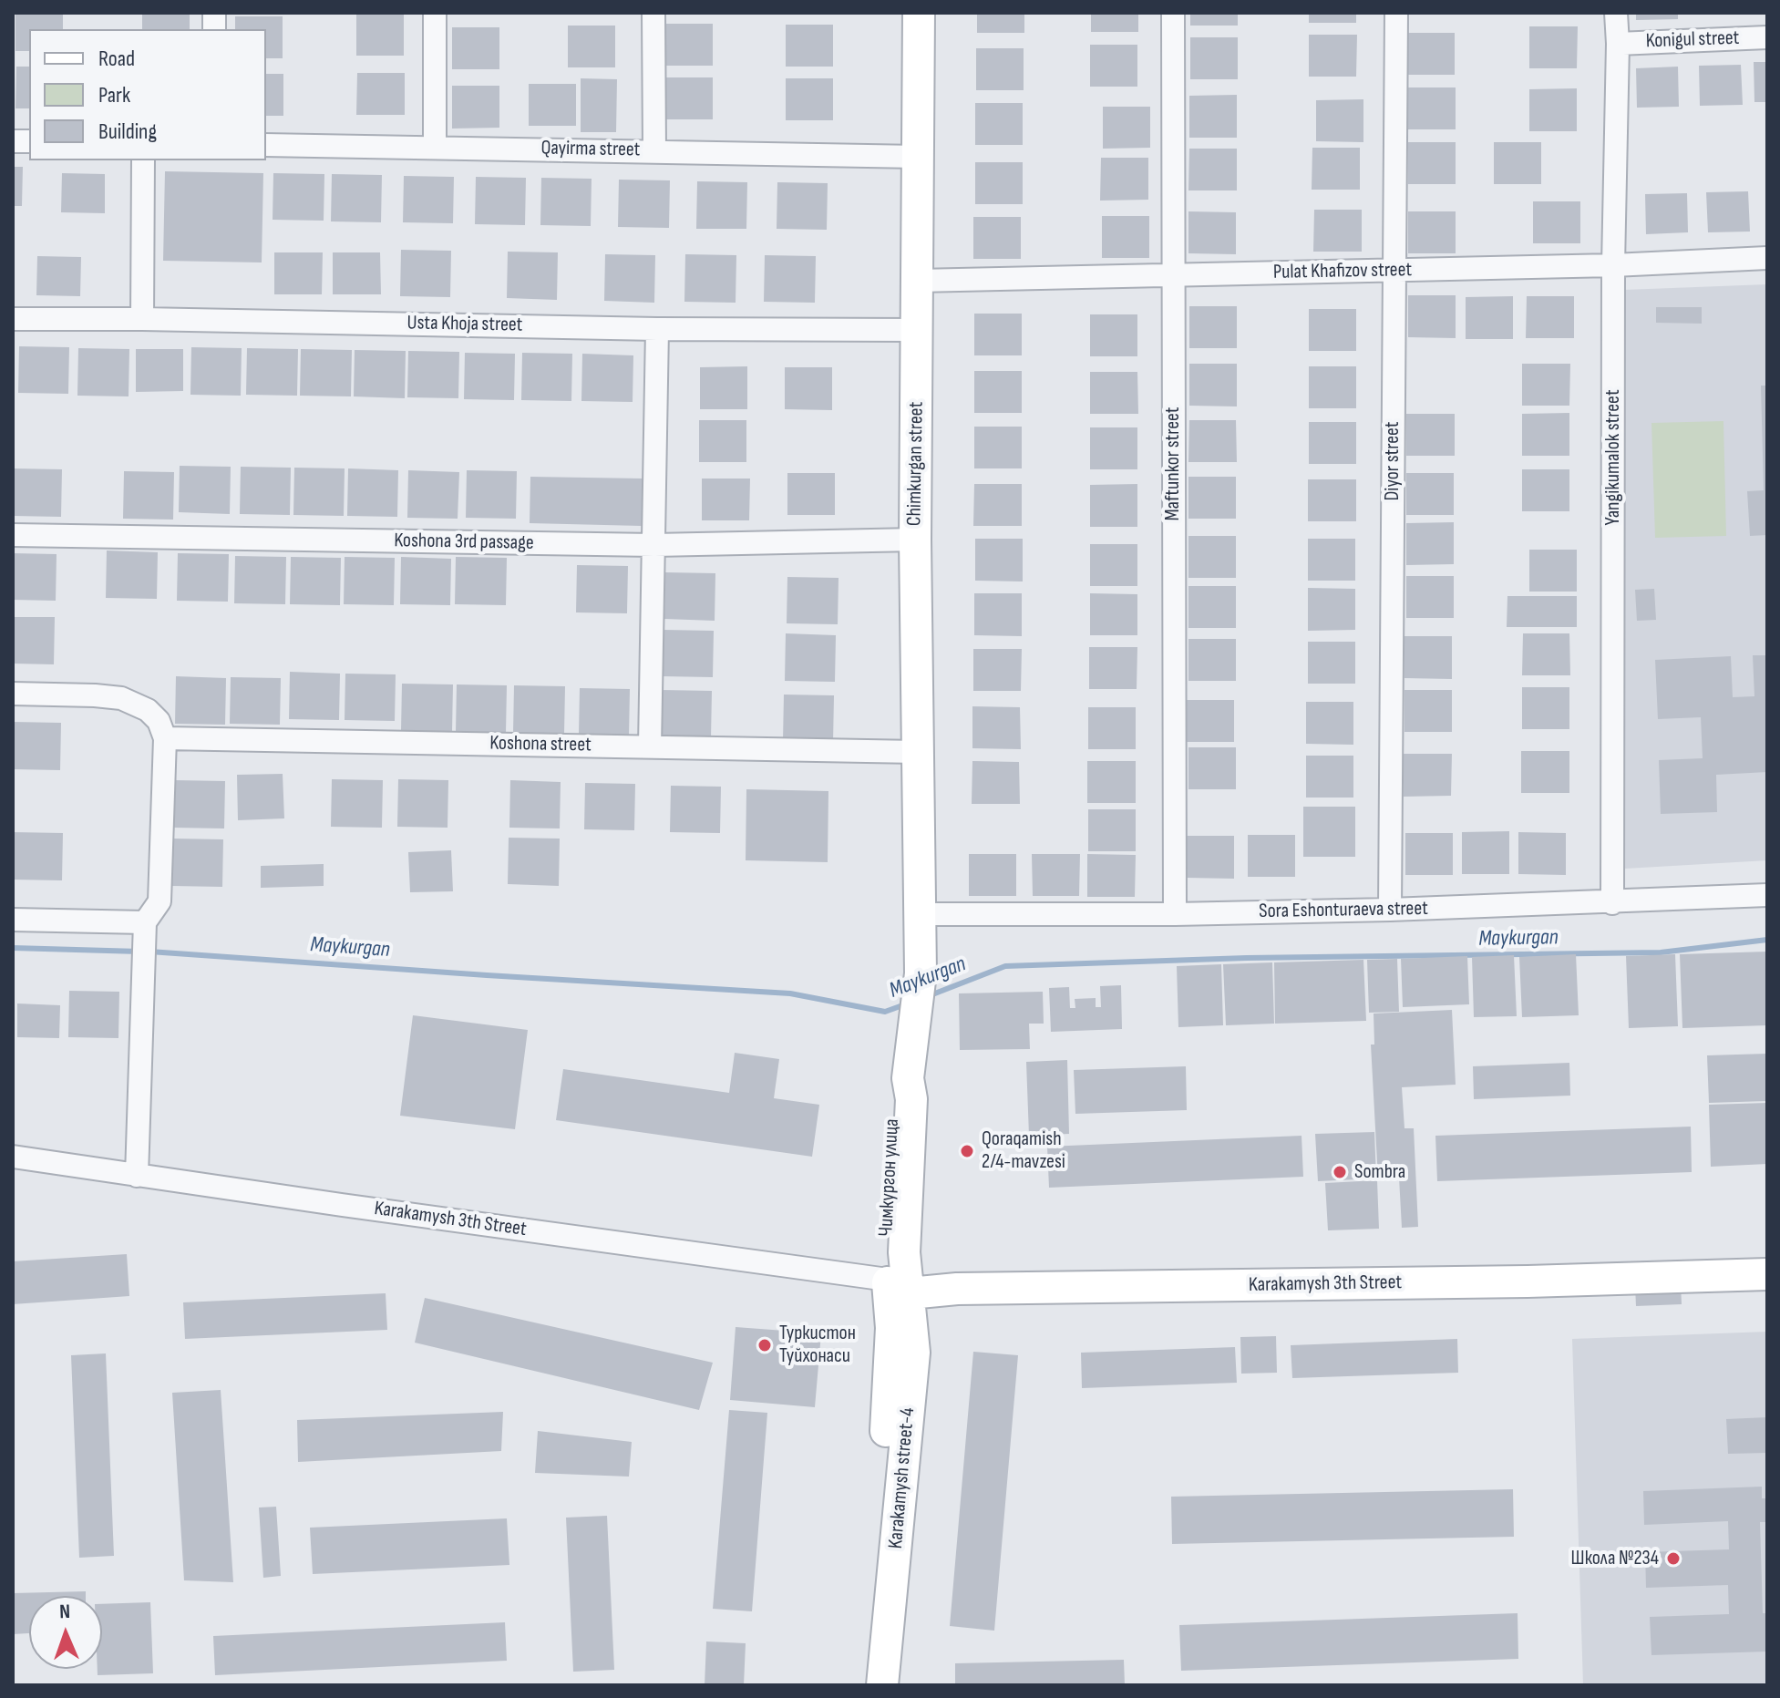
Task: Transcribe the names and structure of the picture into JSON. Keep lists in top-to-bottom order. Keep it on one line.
{"streets":{"main road":["Chimkurgan street","Чимкургон улица","Karakamysh 3th Street","Karakamysh street-4"],"street":["Konigul street","Qayirma street","Pulat Khafizov street","Usta Khoja street","Yangikumalok street","Diyor street","Maftunkor street","Koshona 3rd passage","Koshona street","Sora Eshonturaeva street"]},"crossings":[["Konigul street","Yangikumalok street"],["Qayirma street","Chimkurgan street"],["Pulat Khafizov street","Yangikumalok street"],["Pulat Khafizov street","Diyor street"],["Pulat Khafizov street","Chimkurgan street"],["Pulat Khafizov street","Maftunkor street"],["Usta Khoja street","Chimkurgan street"],["Yangikumalok street","Sora Eshonturaeva street"],["Diyor street","Sora Eshonturaeva street"],["Chimkurgan street","Koshona 3rd passage"],["Chimkurgan street","Koshona street"],["Chimkurgan street","Sora Eshonturaeva street"],["Chimkurgan street","Чимкургон улица"],["Maftunkor street","Sora Eshonturaeva street"],["Sora Eshonturaeva street","Чимкургон улица"],["Чимкургон улица","Karakamysh 3th Street"],["Чимкургон улица","Karakamysh street-4"],["Karakamysh 3th Street","Karakamysh street-4"]],"water":["Maykurgan"],"places":["Qoraqamish 2/4-mavzesi","Sombra","Туркистон Туйхонаси","Школа №234"],"legend":["Road","Park","Building"],"north":"top"}
